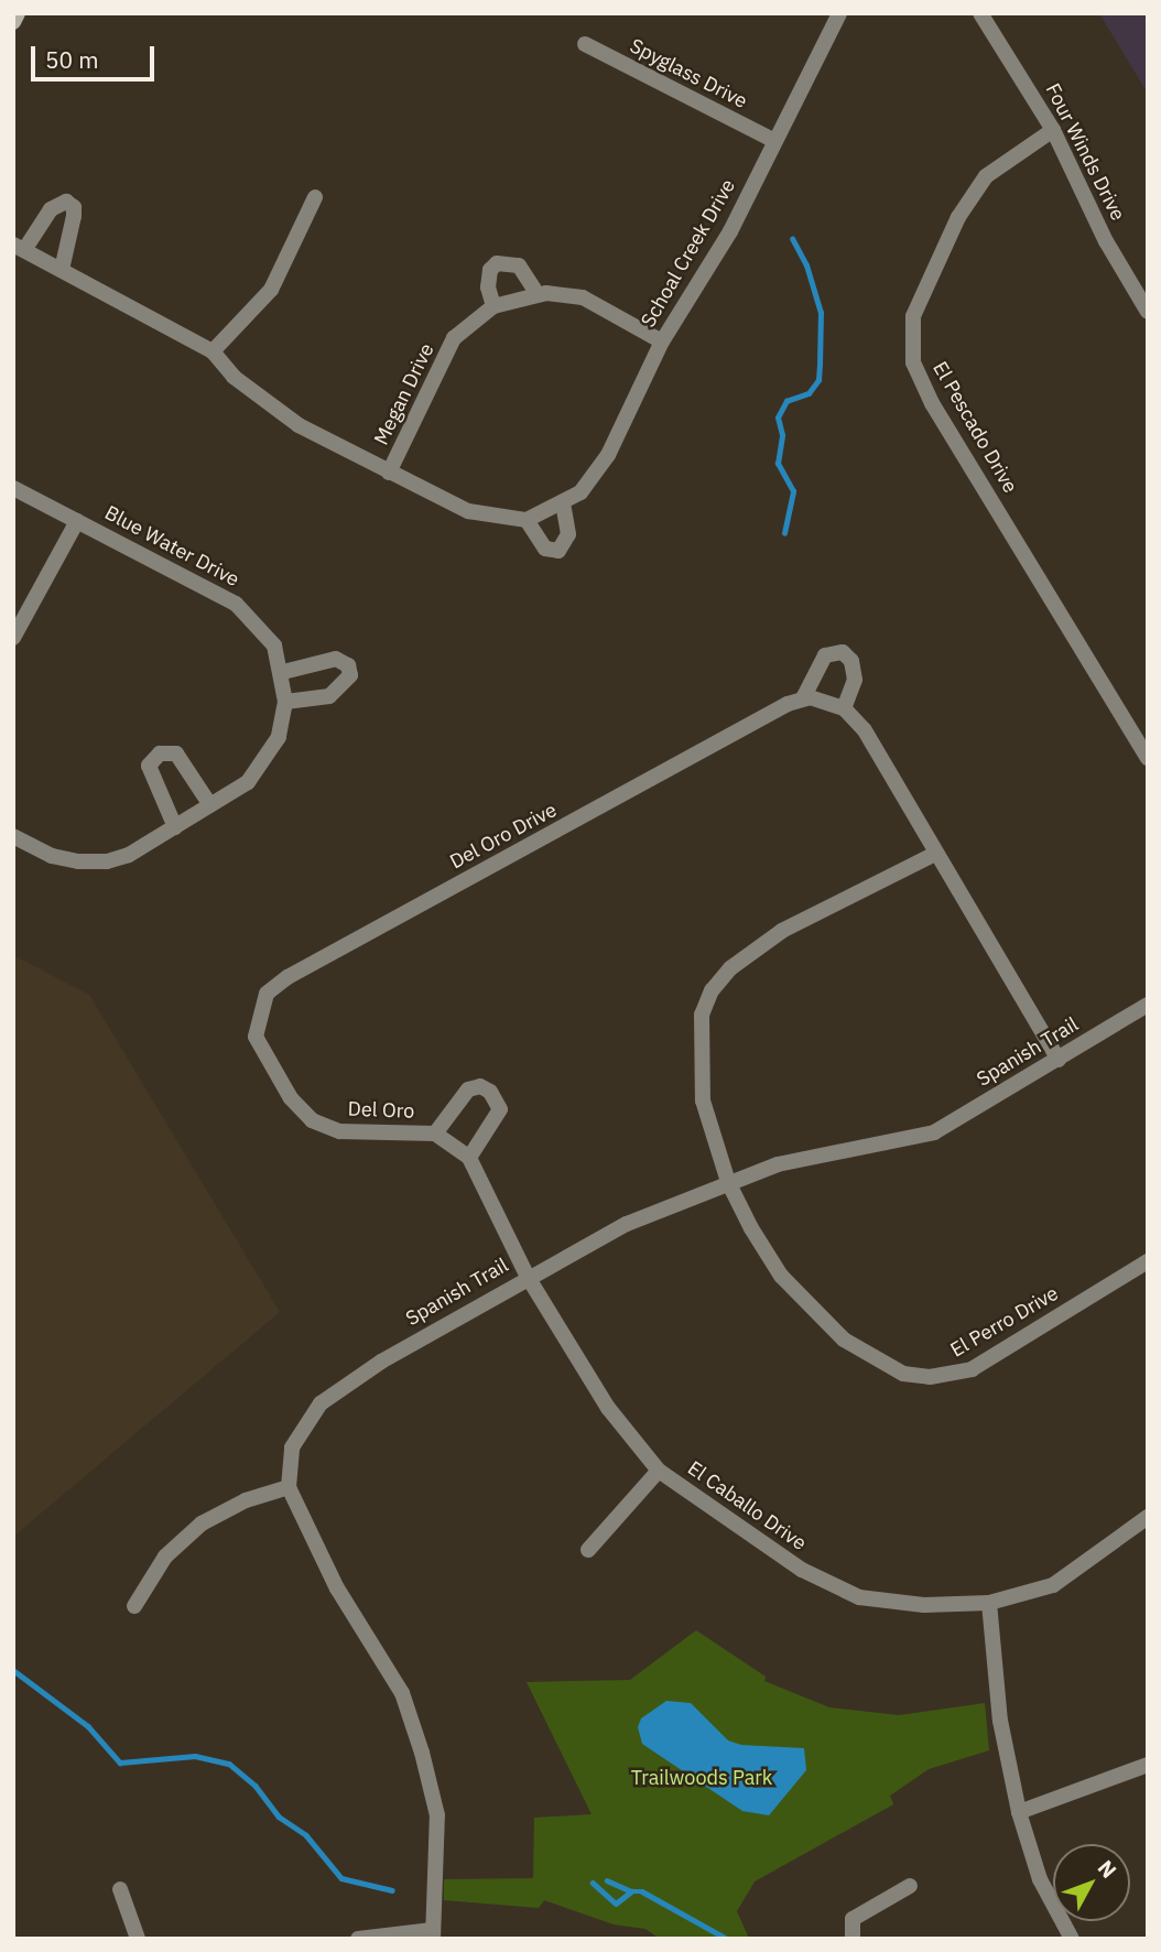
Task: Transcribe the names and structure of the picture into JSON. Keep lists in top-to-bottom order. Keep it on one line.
{"streets":{"street":["Spyglass Drive","Four Winds Drive","Schoal Creek Drive","Megan Drive","El Pescado Drive","Blue Water Drive","Del Oro Drive","Spanish Trail","Del Oro","El Perro Drive","El Caballo Drive"]},"crossings":[["Spyglass Drive","Schoal Creek Drive"],["Four Winds Drive","El Pescado Drive"],["Schoal Creek Drive","Megan Drive"],["Del Oro Drive","Del Oro"],["Spanish Trail","El Perro Drive"],["Spanish Trail","El Caballo Drive"],["Del Oro","El Caballo Drive"]],"parks":["Trailwoods Park"],"scale_bar":"50 m","north":"top right"}
